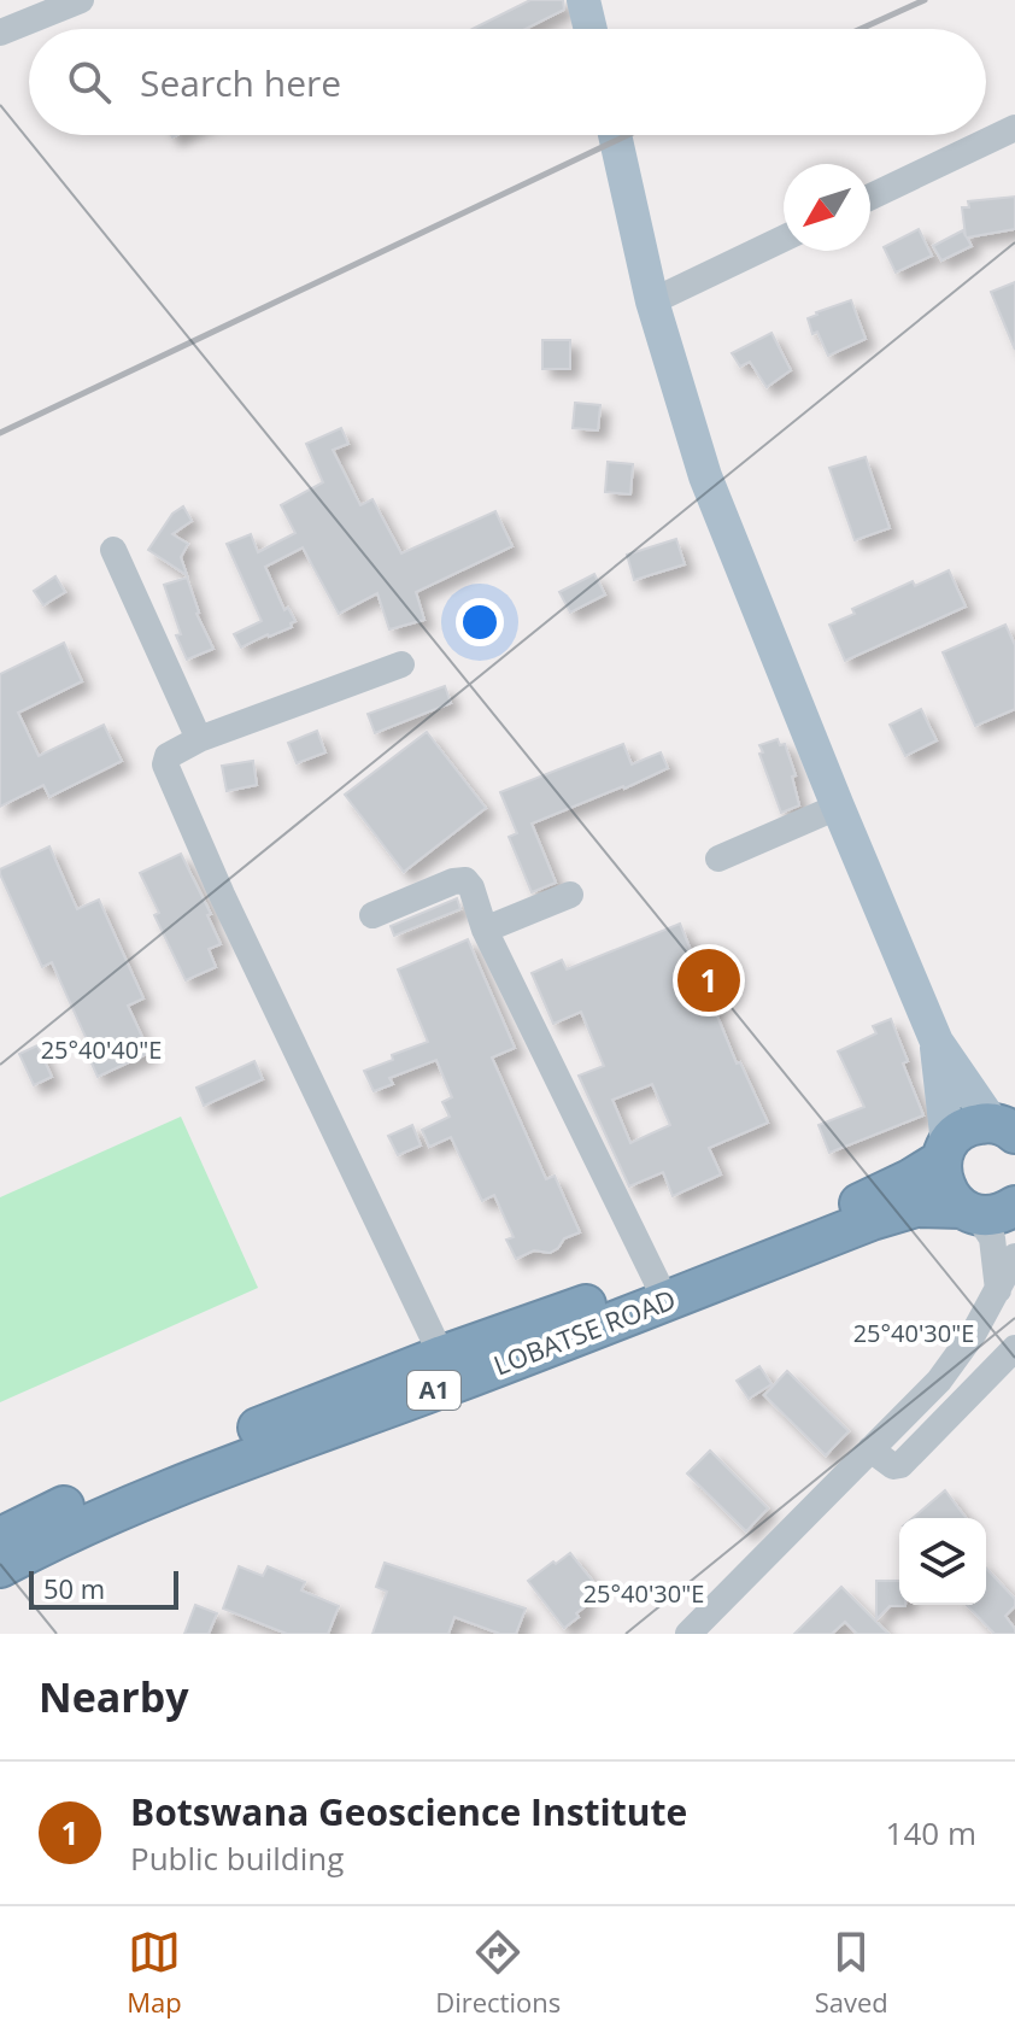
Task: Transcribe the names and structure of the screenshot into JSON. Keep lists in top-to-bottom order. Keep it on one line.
{"streets":{"highway":["LOBATSE ROAD","A1"]},"scale_bar":"50 m","north":"bottom left","page":{"search":"Search here","pins":"1","scale":"50 m","heading":"Nearby","list":[{"mark":"1","name":"Botswana Geoscience Institute","note":"Public building","value":"140 m"}],"nav":["Map","Directions","Saved"]},"coordinates":["25°40'40\"E","25°40'30\"E"]}
